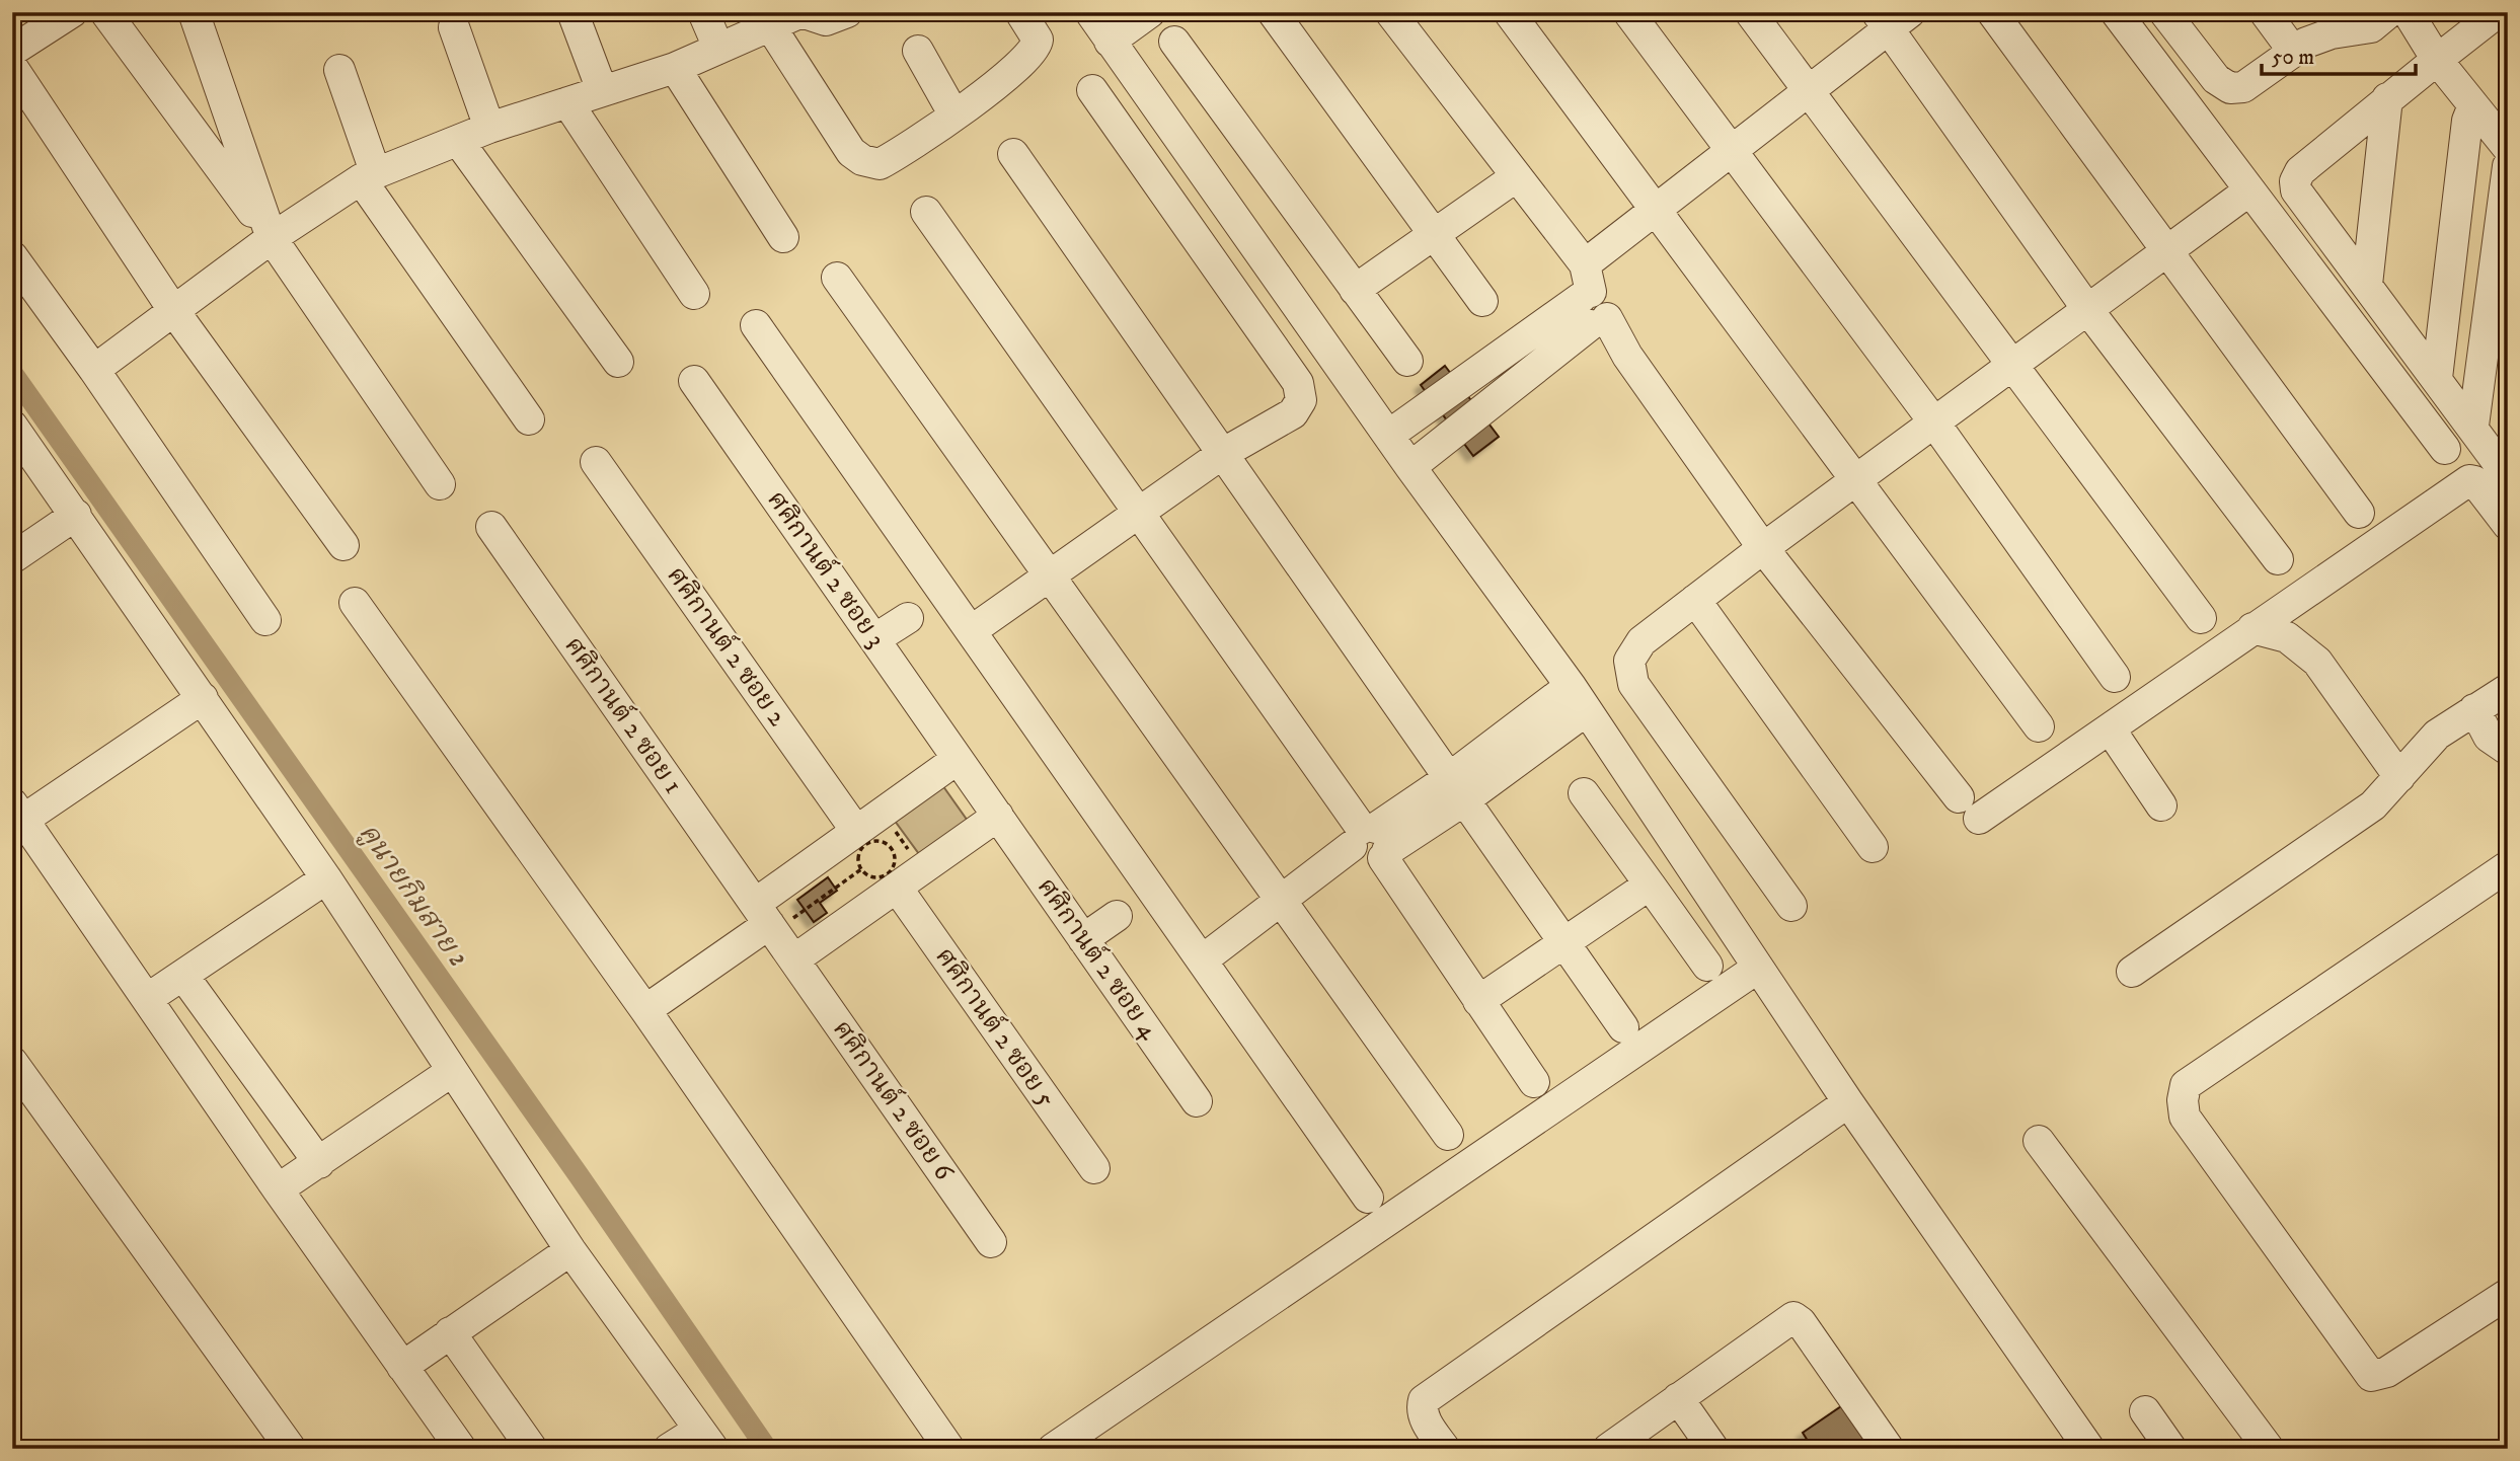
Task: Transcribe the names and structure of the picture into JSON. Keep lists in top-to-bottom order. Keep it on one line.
{"streets":{"street":["ศศิกานต์ 2 ซอย 3","ศศิกานต์ 2 ซอย 2","ศศิกานต์ 2 ซอย 1","ศศิกานต์ 2 ซอย 4","ศศิกานต์ 2 ซอย 5","ศศิกานต์ 2 ซอย 6"]},"crossings":[["ศศิกานต์ 2 ซอย 3","ศศิกานต์ 2 ซอย 4"],["ศศิกานต์ 2 ซอย 1","ศศิกานต์ 2 ซอย 6"]],"water":["คูนายกิมสาย 2"],"scale_bar":"50 m"}
